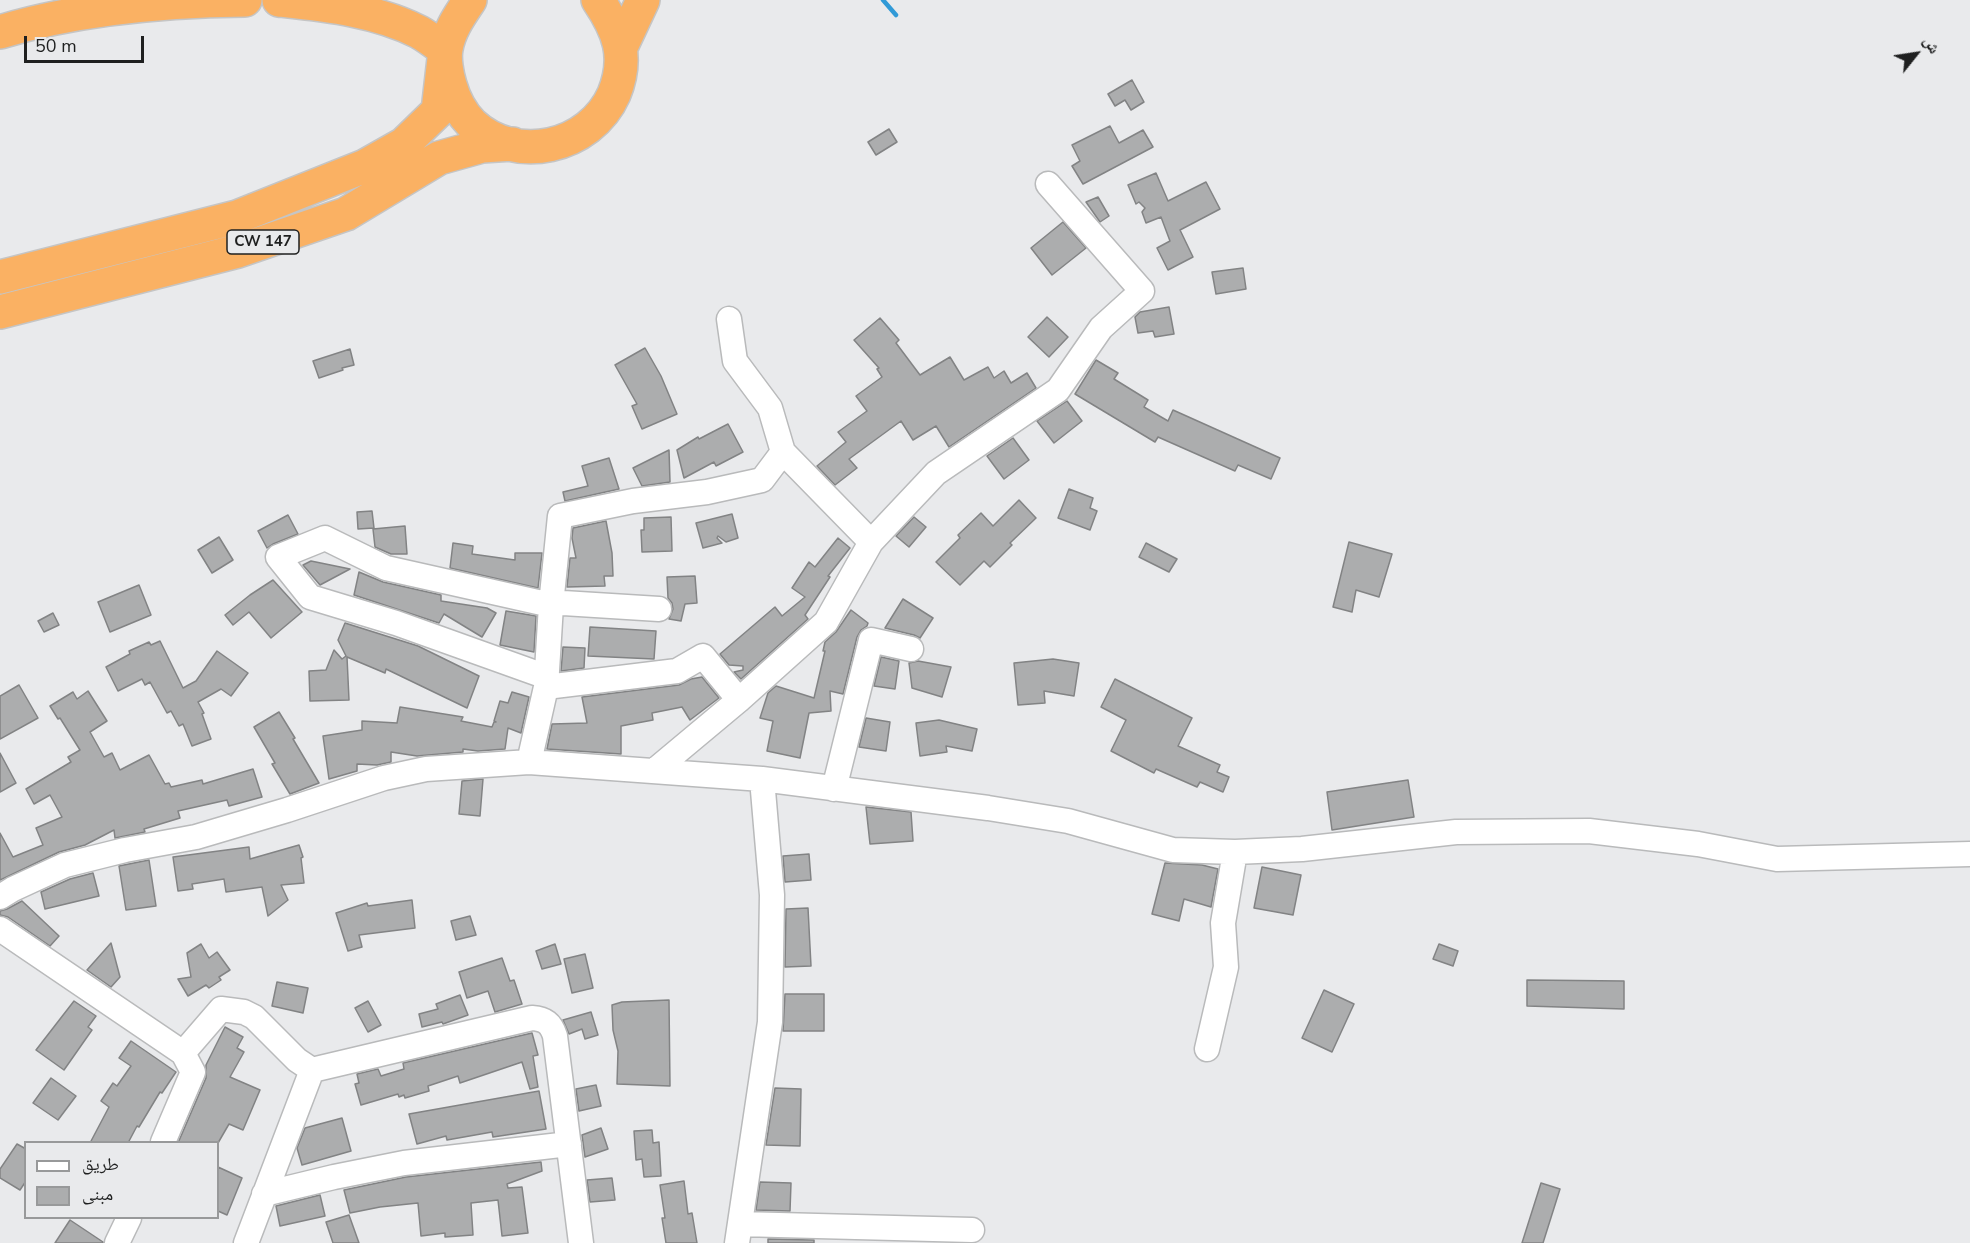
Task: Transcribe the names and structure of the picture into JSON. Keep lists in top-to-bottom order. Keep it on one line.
{"streets":{"highway":["CW 147"]},"legend":["طريق","مبنى"],"scale_bar":"50 m","north":"top right"}
